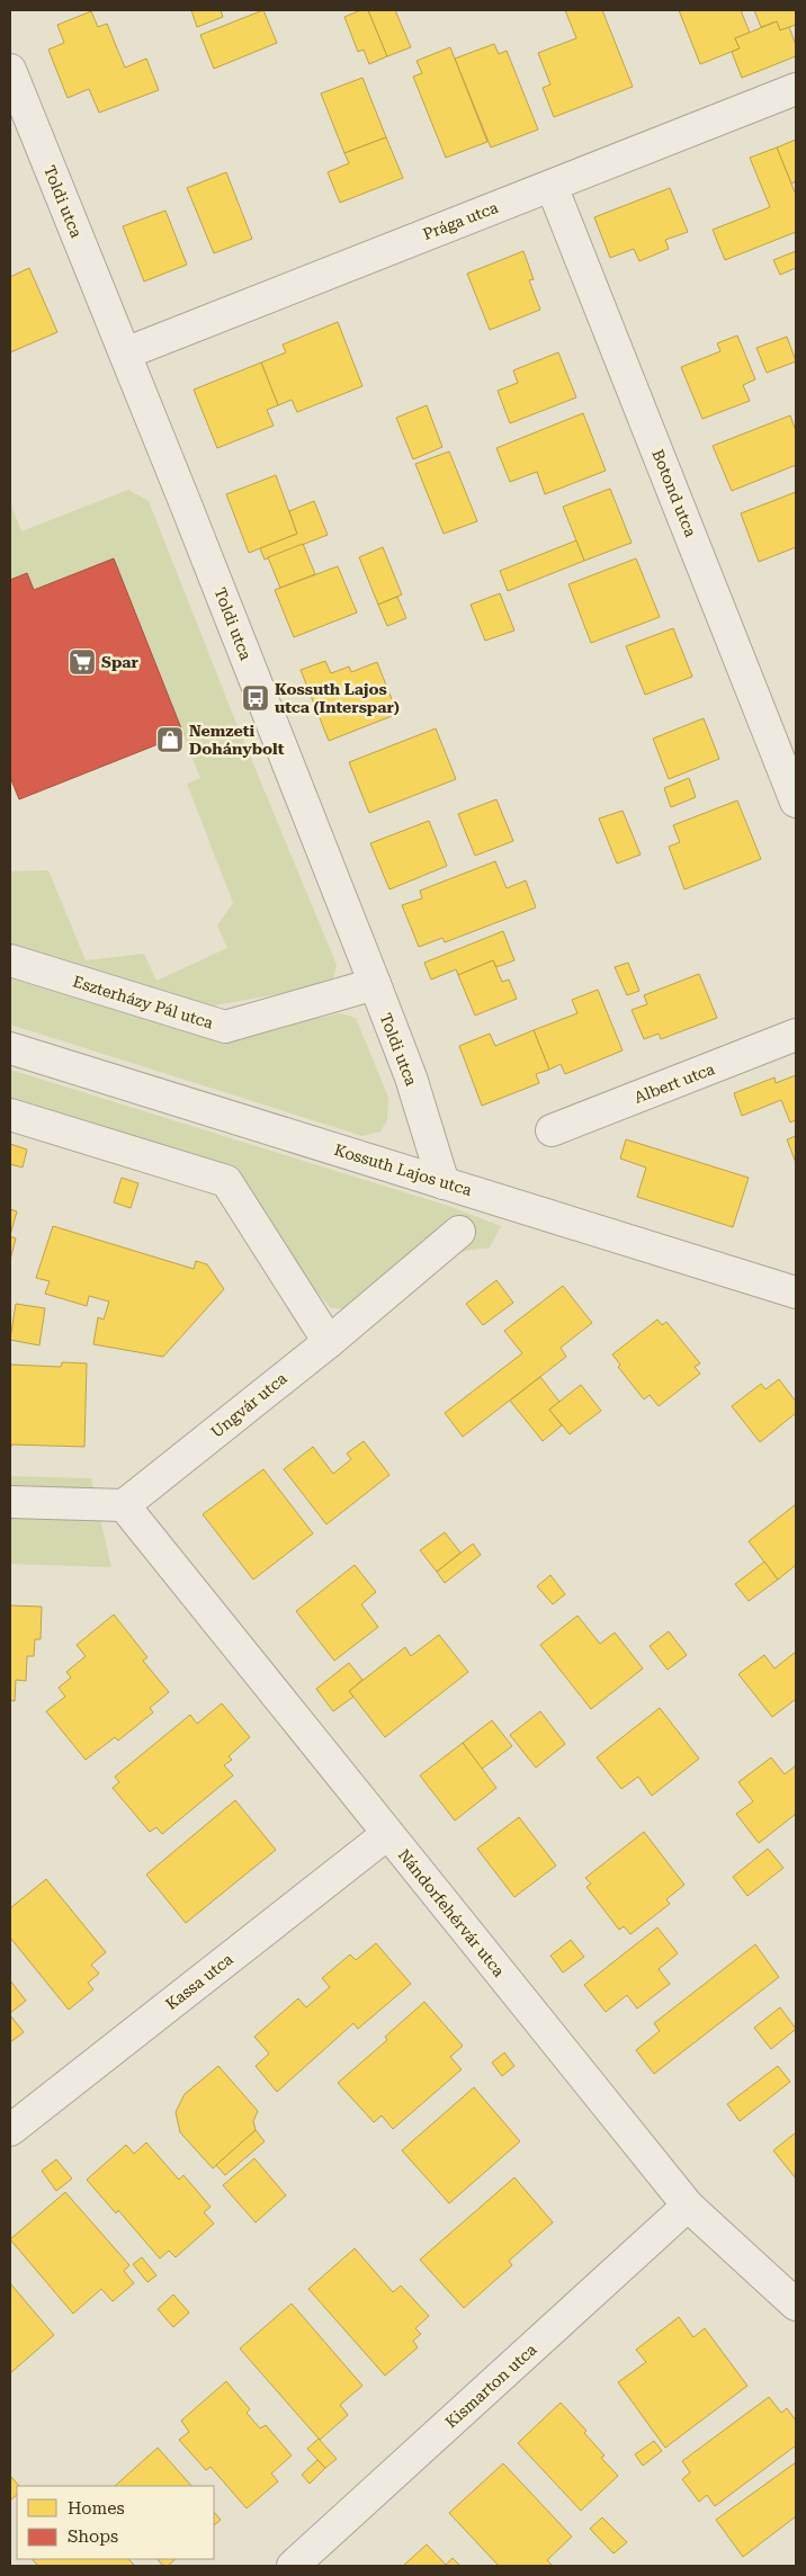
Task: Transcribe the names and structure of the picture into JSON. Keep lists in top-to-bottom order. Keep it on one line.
{"streets":{"street":["Toldi utca","Prága utca","Botond utca","Eszterházy Pál utca","Albert utca","Kossuth Lajos utca","Ungvár utca","Nándorfehérvár utca","Kassa utca","Kismarton utca"]},"crossings":[["Toldi utca","Prága utca"],["Toldi utca","Eszterházy Pál utca"],["Toldi utca","Kossuth Lajos utca"],["Prága utca","Botond utca"],["Ungvár utca","Nándorfehérvár utca"],["Nándorfehérvár utca","Kassa utca"],["Nándorfehérvár utca","Kismarton utca"]],"places":{"supermarket":["Spar"],"bus stop":["Kossuth Lajos utca (Interspar)"],"shop":["Nemzeti Dohánybolt"]},"legend":["Homes","Shops"]}
